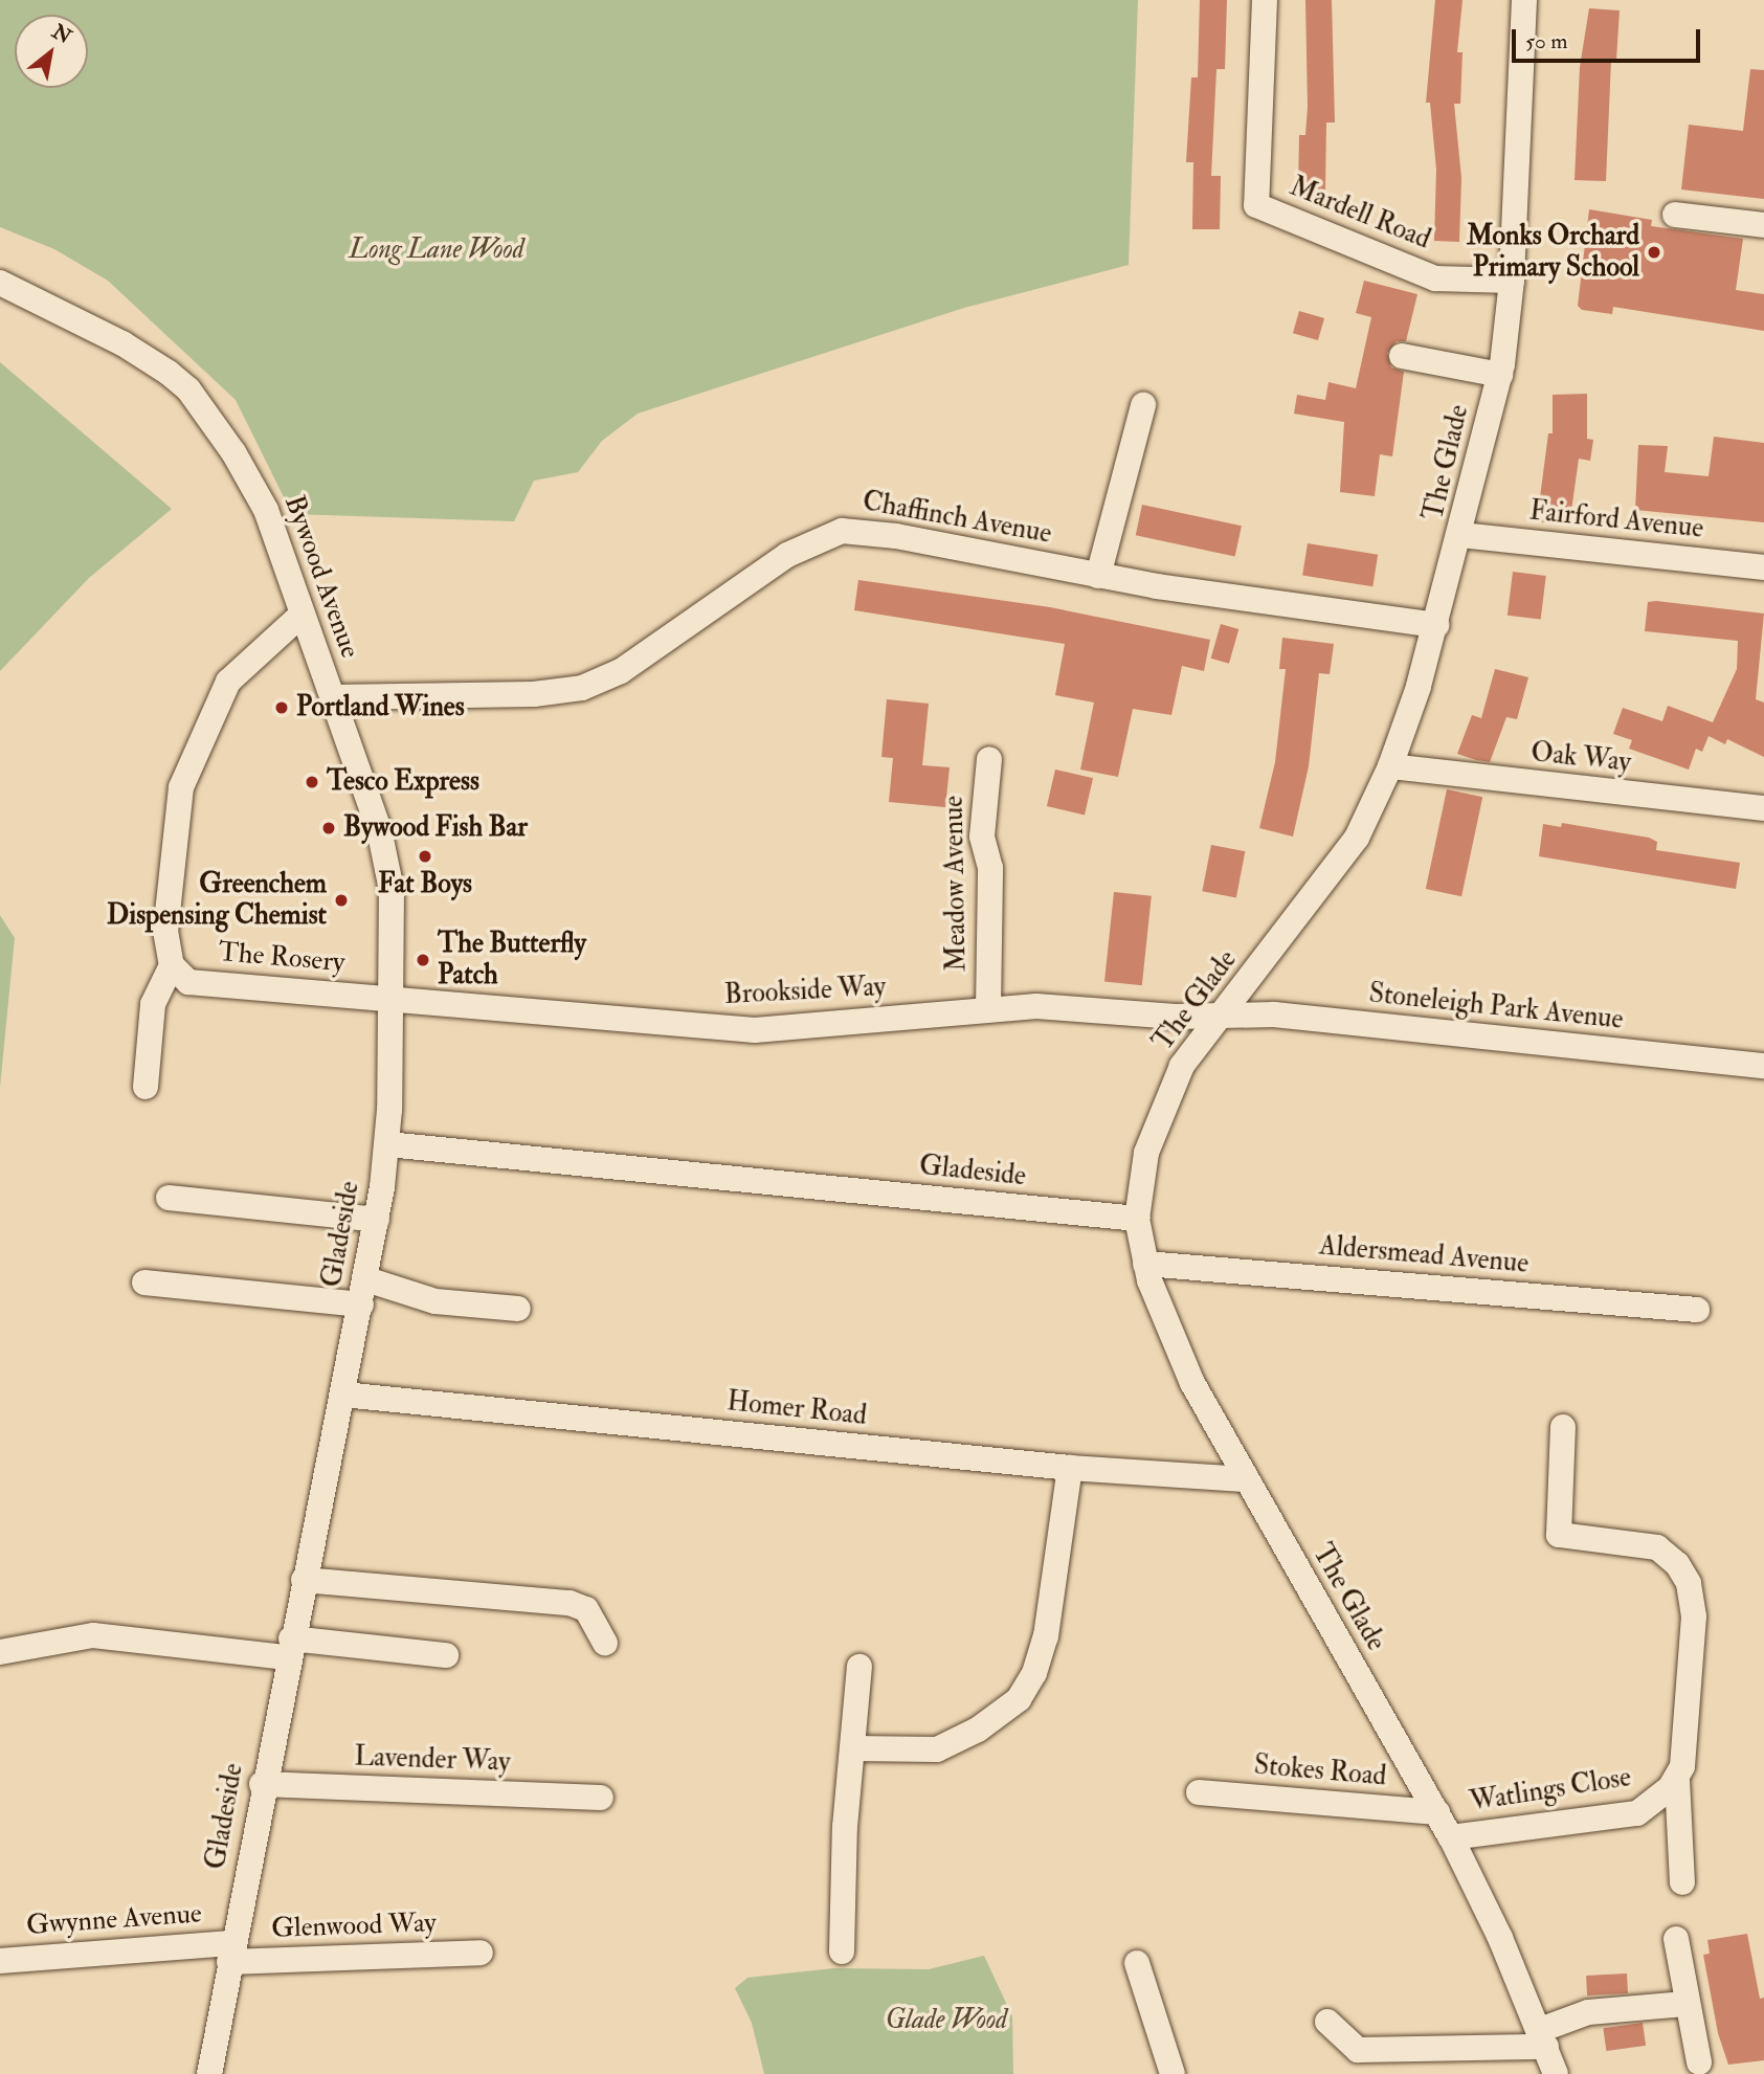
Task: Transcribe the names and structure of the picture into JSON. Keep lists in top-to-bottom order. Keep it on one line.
{"streets":{"street":["Mardell Road","The Glade","Chaffinch Avenue","Fairford Avenue","Bywood Avenue","Oak Way","Meadow Avenue","The Rosery","Brookside Way","Stoneleigh Park Avenue","Gladeside","Aldersmead Avenue","Homer Road","Lavender Way","Stokes Road","Watlings Close","Gwynne Avenue","Glenwood Way"]},"crossings":[["Mardell Road","The Glade"],["The Glade","Chaffinch Avenue"],["The Glade","Fairford Avenue"],["The Glade","Oak Way"],["The Glade","Brookside Way"],["The Glade","Stoneleigh Park Avenue"],["The Glade","Gladeside"],["The Glade","Aldersmead Avenue"],["The Glade","Homer Road"],["The Glade","Stokes Road"],["The Glade","Watlings Close"],["Chaffinch Avenue","Bywood Avenue"],["Bywood Avenue","The Rosery"],["Bywood Avenue","Brookside Way"],["Bywood Avenue","Gladeside"],["Meadow Avenue","Brookside Way"],["The Rosery","Brookside Way"],["Brookside Way","Stoneleigh Park Avenue"],["Gladeside","Homer Road"],["Gladeside","Lavender Way"],["Gladeside","Gwynne Avenue"],["Gladeside","Glenwood Way"],["Gwynne Avenue","Glenwood Way"]],"parks":["Long Lane Wood","Glade Wood"],"places":["Monks Orchard Primary School","Portland Wines","Tesco Express","Bywood Fish Bar","Fat Boys","Greenchem Dispensing Chemist","The Butterfly Patch"],"scale_bar":"50 m","north":"top right"}
